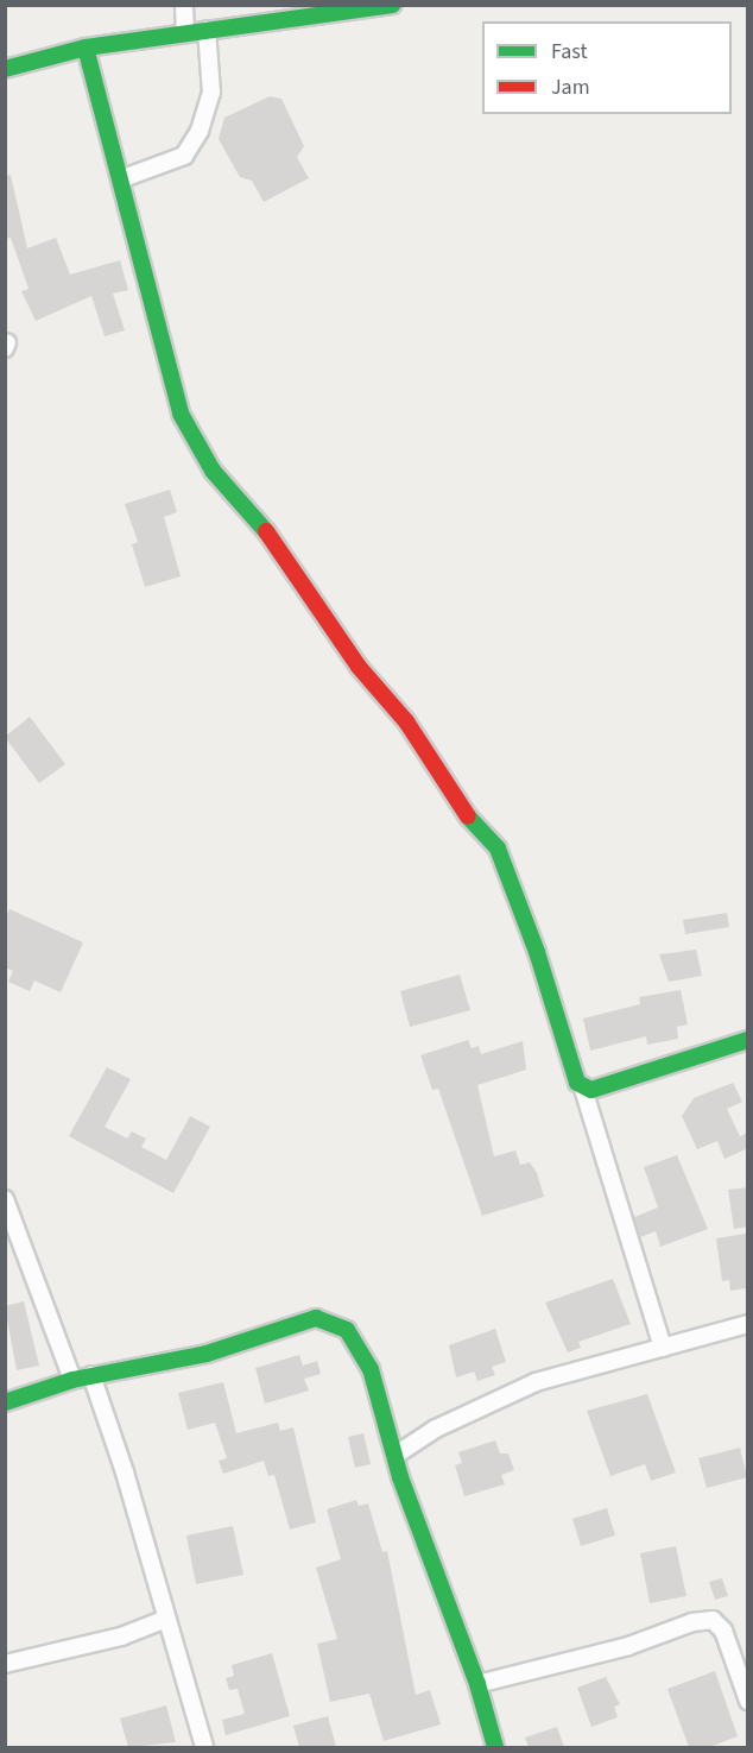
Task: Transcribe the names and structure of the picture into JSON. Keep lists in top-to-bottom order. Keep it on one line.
{"legend":["Fast","Jam"]}
